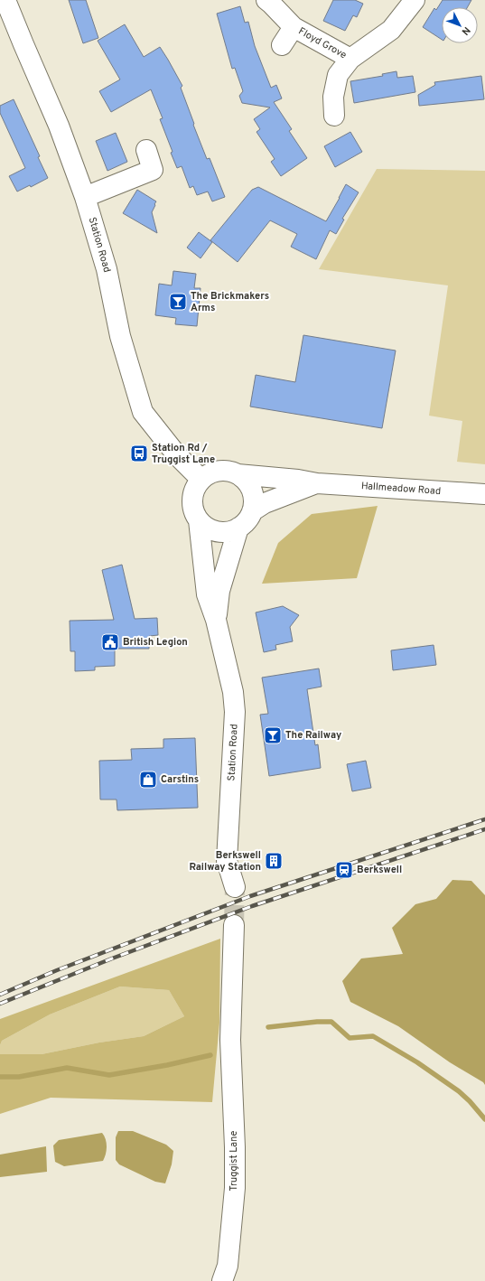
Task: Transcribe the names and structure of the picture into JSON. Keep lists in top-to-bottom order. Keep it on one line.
{"streets":{"street":["Floyd Grove","Station Road","Hallmeadow Road","Truggist Lane"]},"crossings":[["Station Road","Hallmeadow Road"]],"places":{"bar":["The Brickmakers Arms","The Railway"],"bus stop":["Station Rd / Truggist Lane"],"public building":["British Legion"],"shop":["Carstins"],"building":["Berkswell Railway Station"],"station":["Berkswell"]},"north":"bottom right"}
